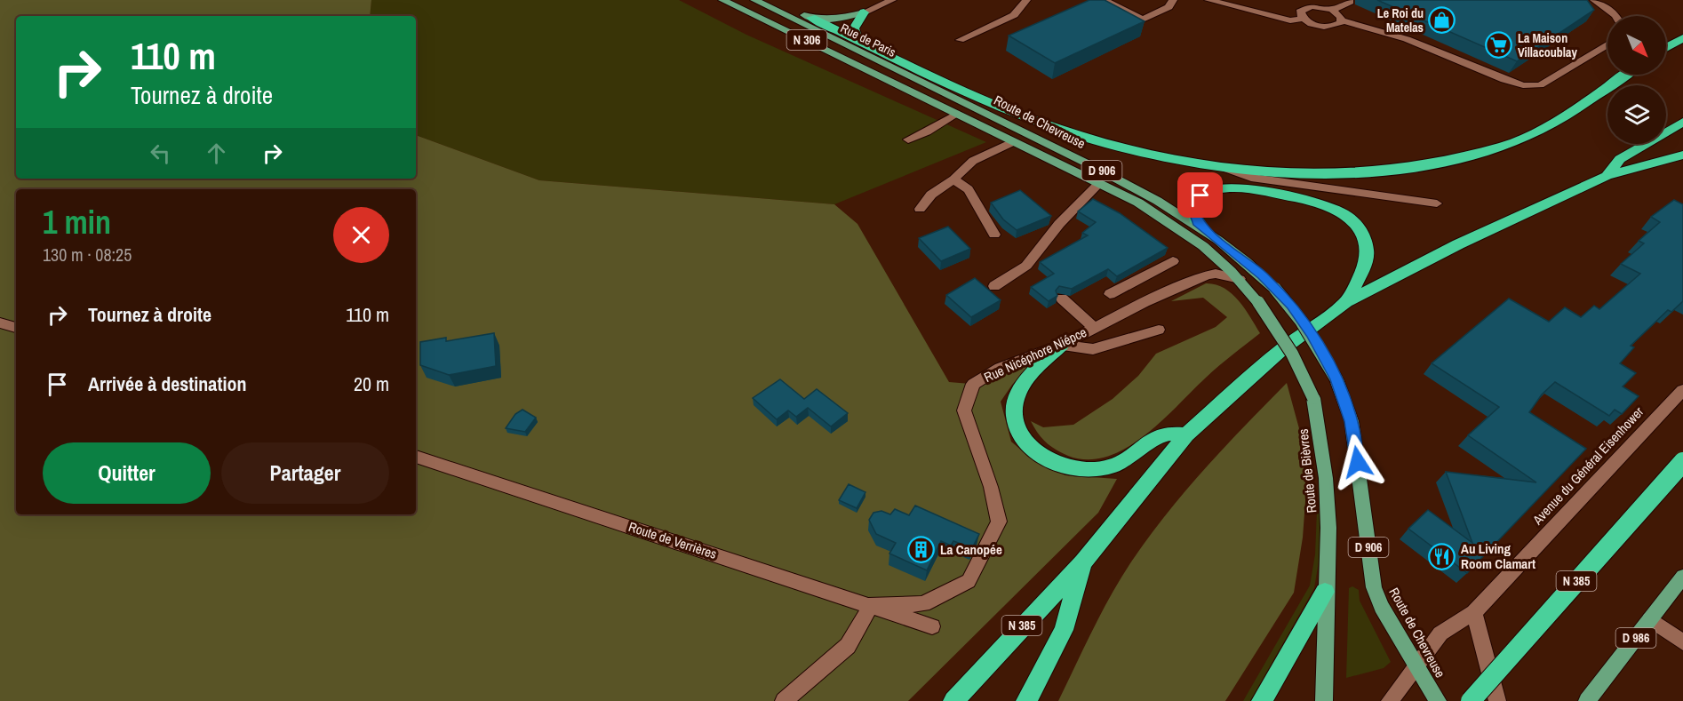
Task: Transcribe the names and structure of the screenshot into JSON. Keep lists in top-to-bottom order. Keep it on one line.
{"streets":{"highway":["N 385"],"main road":["N 306","Rue de Paris","Route de Chevreuse","D 906","Route de Bièvres","D 986"],"street":["Rue Nicéphore Niépce","Avenue du Général Eisenhower","Route de Verrières"]},"crossings":[["Rue de Paris","Route de Chevreuse"],["Rue de Paris","Route de Bièvres"],["Route de Chevreuse","Avenue du Général Eisenhower"],["Rue Nicéphore Niépce","Route de Bièvres"],["Rue Nicéphore Niépce","Route de Verrières"]],"places":{"shop":["Le Roi du Matelas"],"supermarket":["La Maison Villacoublay"],"building":["La Canopée"],"restaurant":["Au Living Room Clamart"]},"north":"bottom right","page":{"turn":["110 m","Tournez à droite"],"heading":["1 min","130 m · 08:25"],"list":[{"name":"Tournez à droite","value":"110 m"},{"name":"Arrivée à destination","value":"20 m"}],"buttons":["Quitter","Partager"]}}
